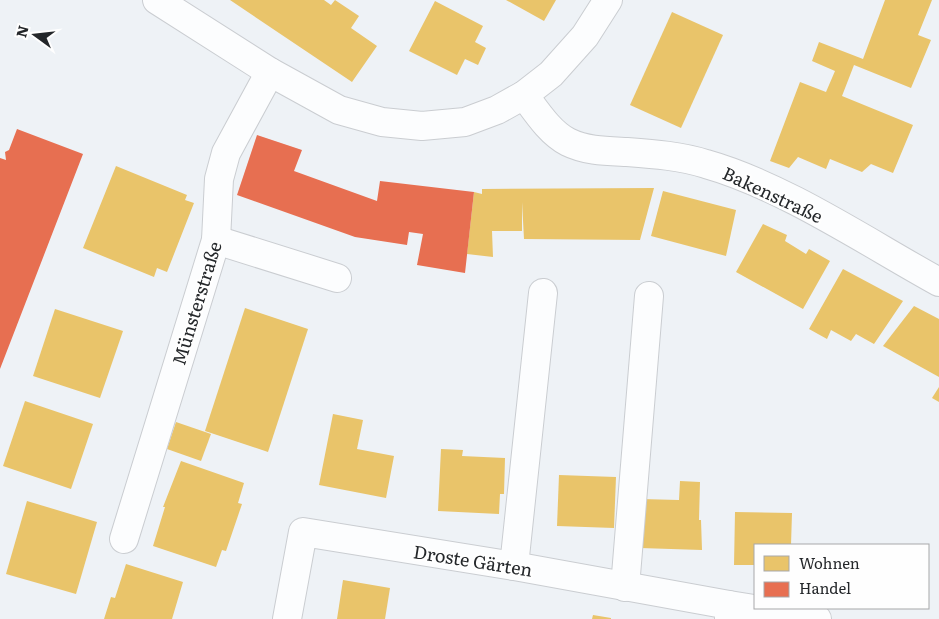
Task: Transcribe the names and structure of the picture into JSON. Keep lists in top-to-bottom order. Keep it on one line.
{"streets":{"street":["Bakenstraße","Münsterstraße","Droste Gärten"]},"legend":["Wohnen","Handel"],"north":"left"}
